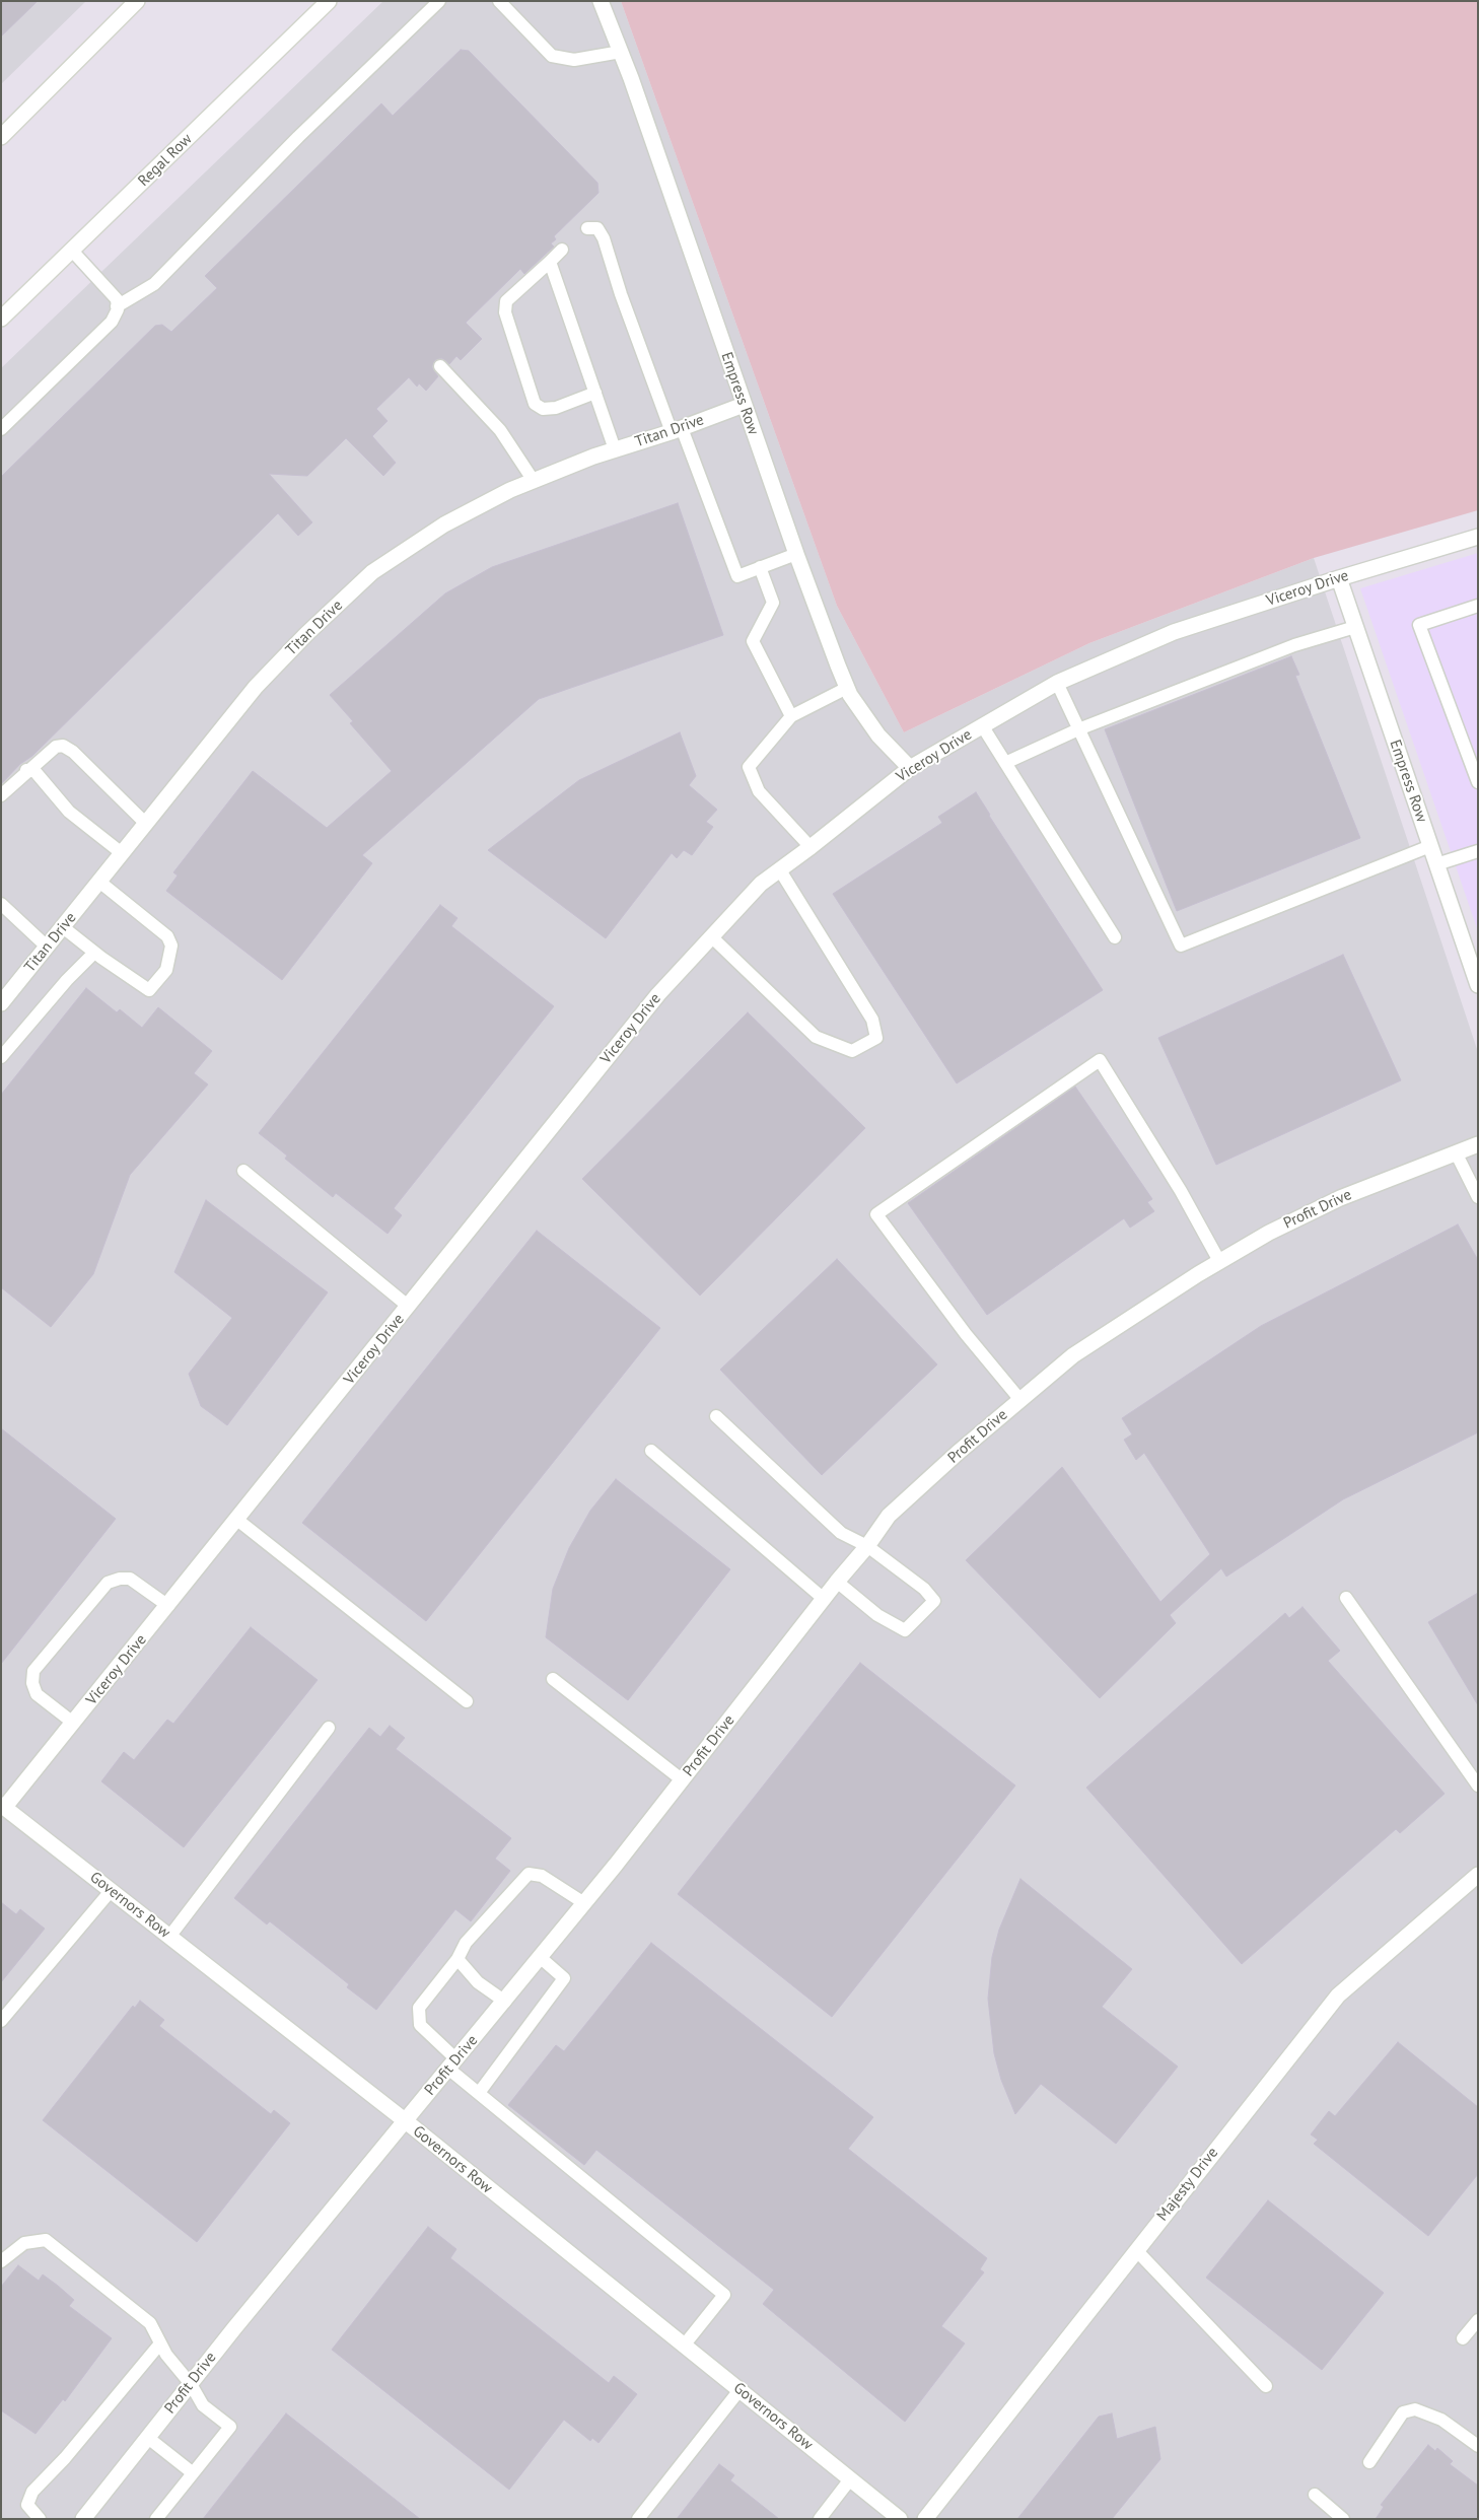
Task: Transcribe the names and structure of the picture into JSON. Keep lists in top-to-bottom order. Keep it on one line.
{"streets":{"street":["Regal Row","Empress Row","Titan Drive","Viceroy Drive","Profit Drive","Governors Row","Majesty Drive"]},"crossings":[["Empress Row","Titan Drive"],["Empress Row","Viceroy Drive"],["Viceroy Drive","Governors Row"],["Profit Drive","Governors Row"]]}
